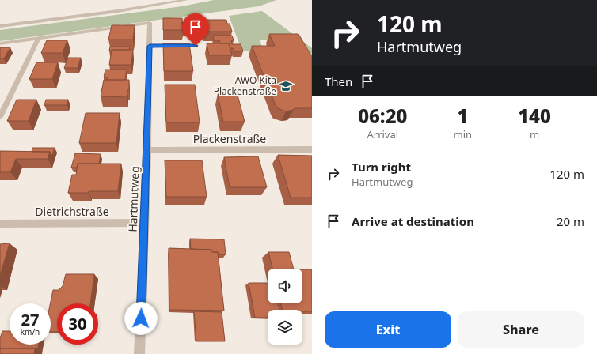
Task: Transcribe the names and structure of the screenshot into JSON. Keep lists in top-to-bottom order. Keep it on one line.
{"streets":{"street":["Plackenstraße","Hartmutweg","Dietrichstraße"]},"crossings":[["Plackenstraße","Hartmutweg"],["Hartmutweg","Dietrichstraße"]],"places":{"school or university":["AWO Kita Plackenstraße"]},"page":{"turn":["120 m","Hartmutweg"],"then":"Then","eta":["06:20","Arrival","1","min","140","m"],"list":[{"name":"Turn right","note":"Hartmutweg","value":"120 m"},{"name":"Arrive at destination","value":"20 m"}],"speed":"27 km/h","limit":"30","buttons":["Exit","Share"]}}
